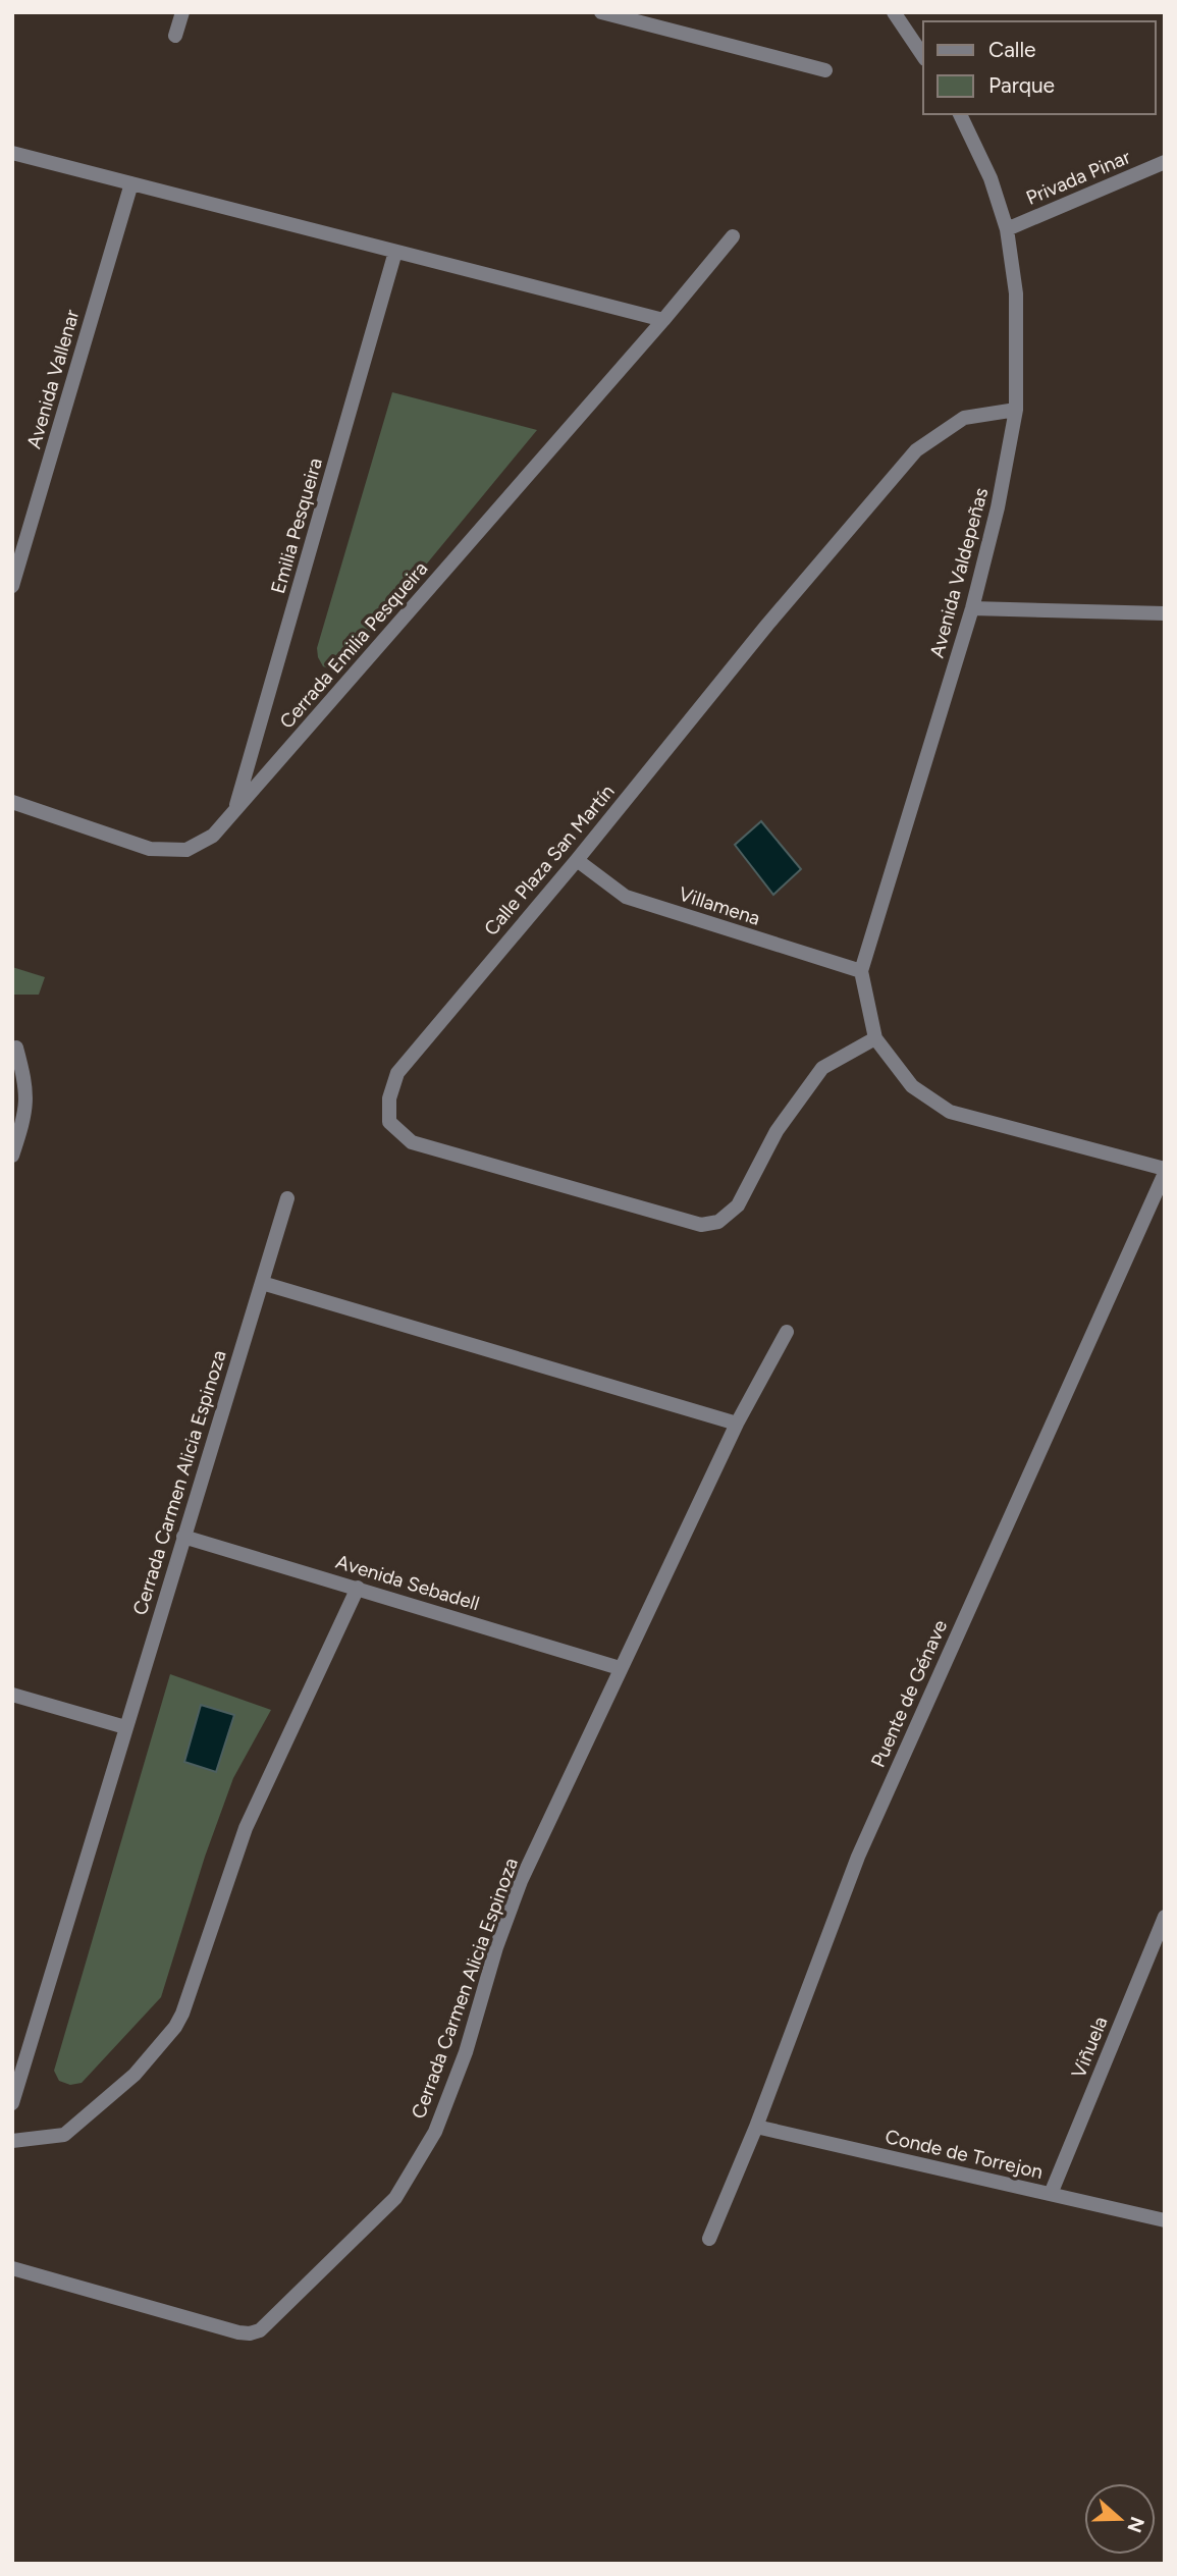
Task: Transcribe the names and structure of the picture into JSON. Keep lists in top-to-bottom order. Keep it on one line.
{"streets":{"street":["Privada Pinar","Avenida Vallenar","Emilia Pesqueira","Avenida Valdepeñas","Cerrada Emilia Pesqueira","Calle Plaza San Martín","Villamena","Cerrada Carmen Alicia Espinoza","Avenida Sebadell","Puente de Génave","Viñuela","Conde de Torrejon"]},"crossings":[["Privada Pinar","Avenida Valdepeñas"],["Emilia Pesqueira","Cerrada Emilia Pesqueira"],["Avenida Valdepeñas","Calle Plaza San Martín"],["Avenida Valdepeñas","Villamena"],["Avenida Valdepeñas","Puente de Génave"],["Calle Plaza San Martín","Villamena"],["Cerrada Carmen Alicia Espinoza","Avenida Sebadell"],["Puente de Génave","Conde de Torrejon"],["Viñuela","Conde de Torrejon"]],"legend":["Calle","Parque"],"north":"right"}
